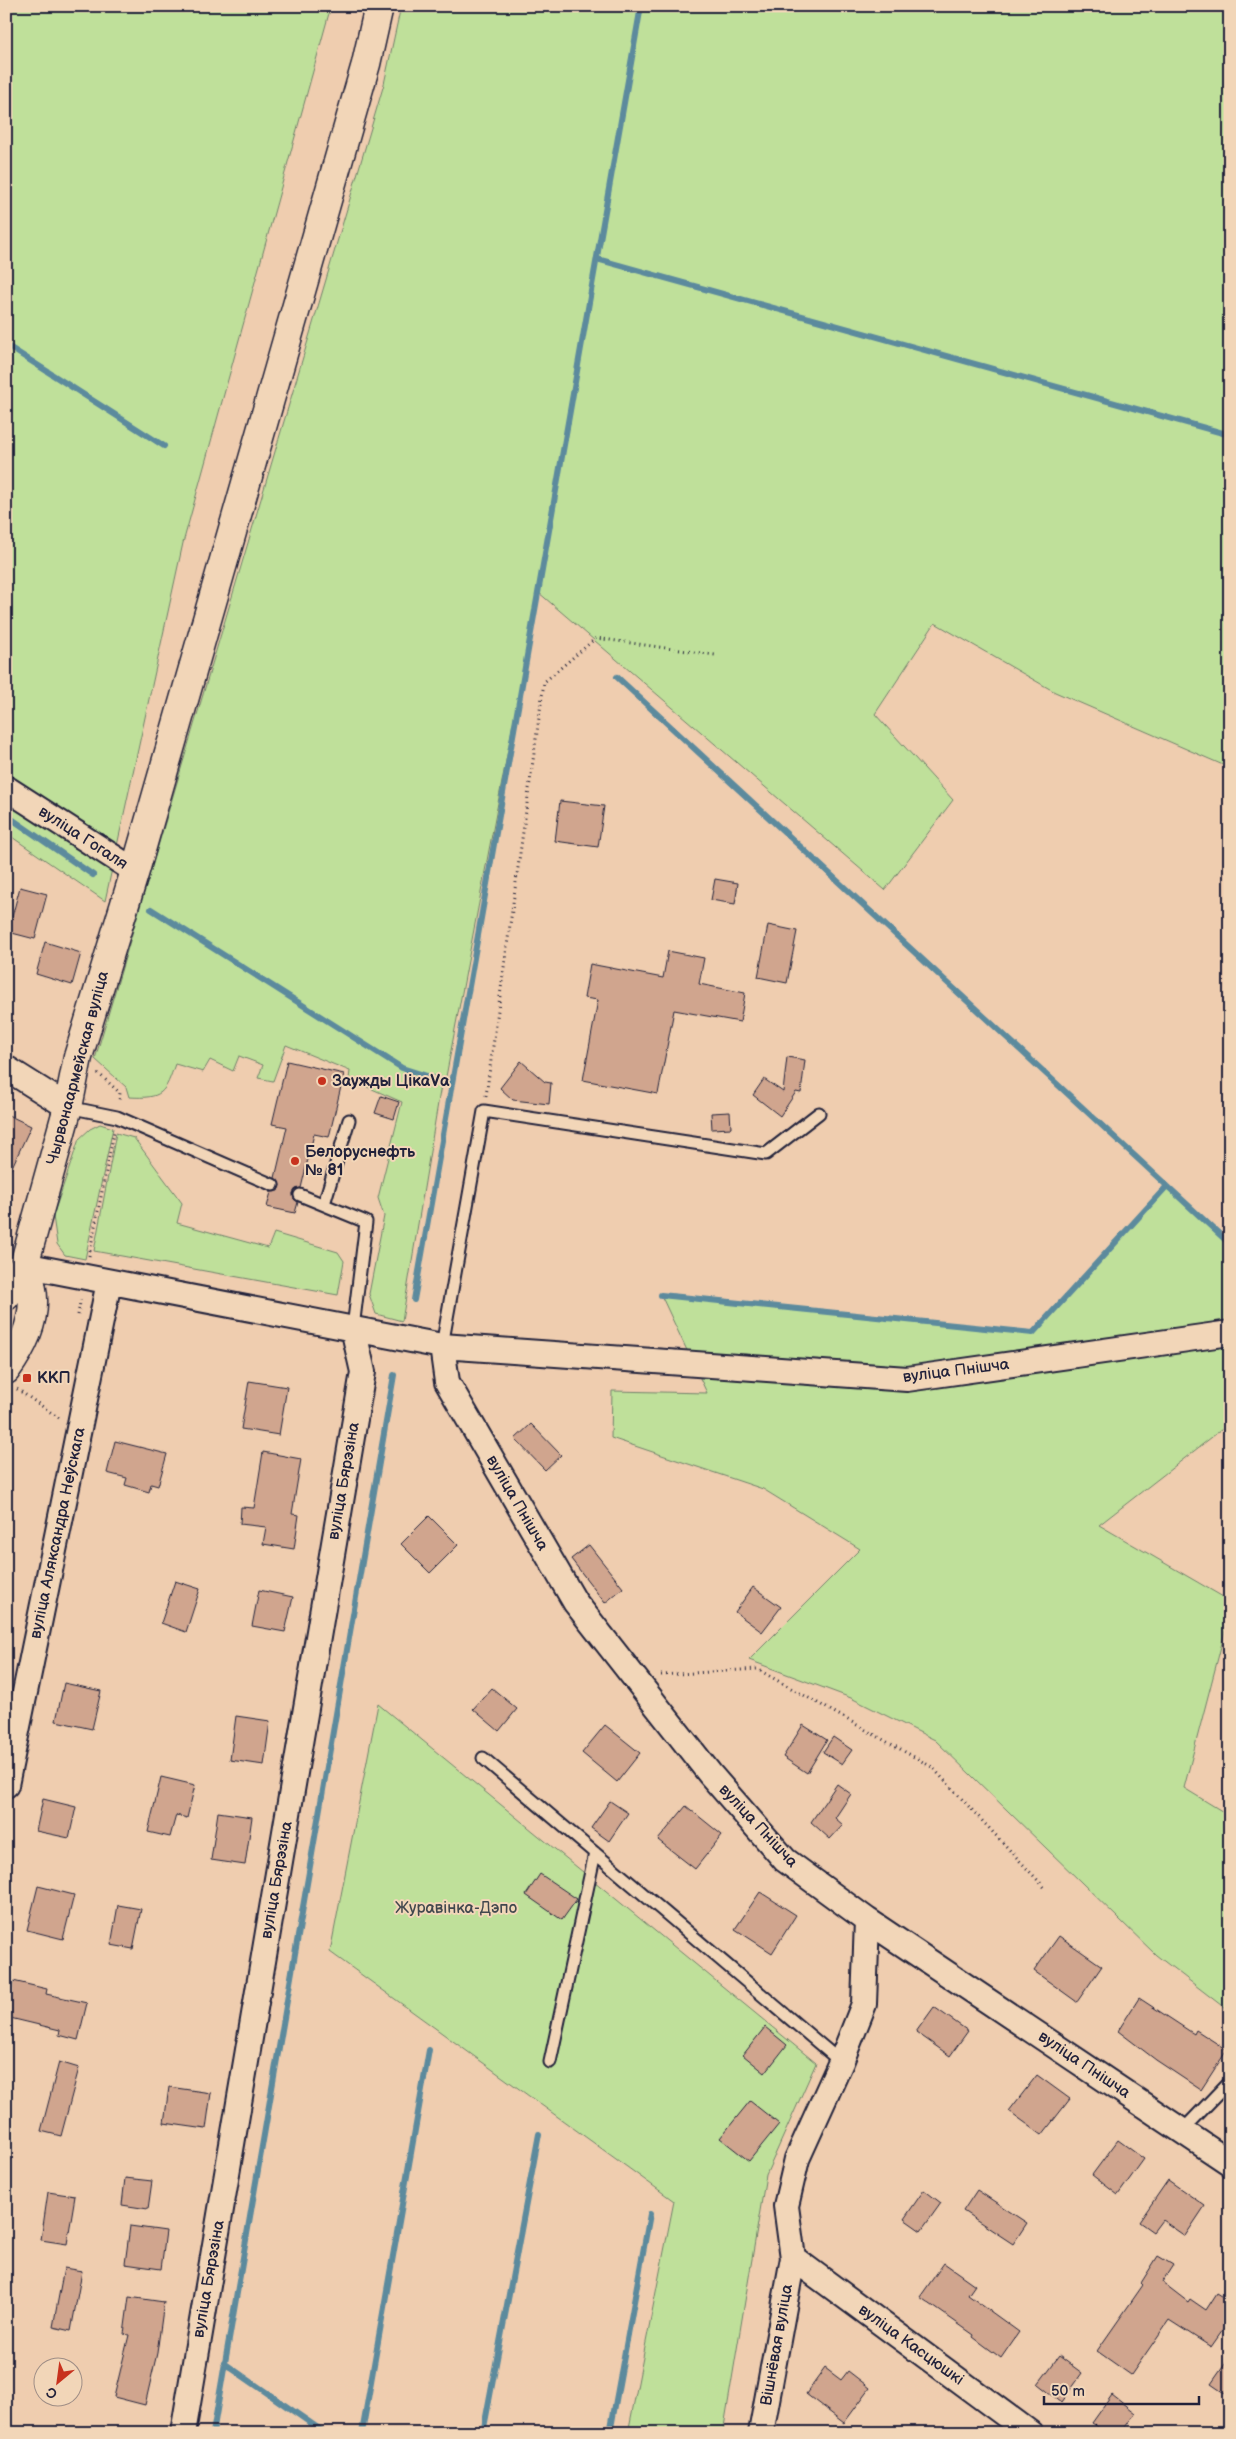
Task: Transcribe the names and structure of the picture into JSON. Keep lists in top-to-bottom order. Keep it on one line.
{"streets":{"main road":["Чырвонаармейская вуліца"],"street":["вуліца Гогаля","вуліца Пнішча","вуліца Бярэзіна","вуліца Аляксандра Неўскага","Вішнёвая вуліца","вуліца Касцюшкі"]},"crossings":[["вуліца Гогаля","Чырвонаармейская вуліца"],["Чырвонаармейская вуліца","вуліца Пнішча"],["вуліца Пнішча","вуліца Бярэзіна"],["вуліца Пнішча","вуліца Аляксандра Неўскага"],["вуліца Пнішча","Вішнёвая вуліца"],["Вішнёвая вуліца","вуліца Касцюшкі"]],"parks":["Журавінка-Дэпо"],"places":{"other":["Заужды ЦікаVа","Белоруснефть № 81"],"transit":["ККП"]},"scale_bar":"50 m","north":"bottom left"}
